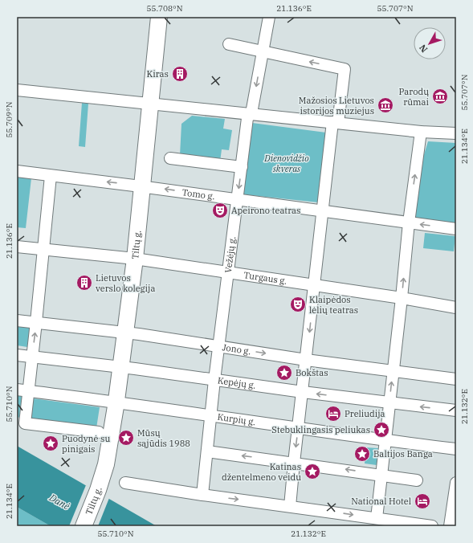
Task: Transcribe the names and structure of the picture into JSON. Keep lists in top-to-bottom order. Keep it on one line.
{"streets":{"street":["Tomo g.","Tiltų g.","Vežėjų g.","Turgaus g.","Jono g.","Kepėjų g.","Kurpių g."]},"crossings":[["Tomo g.","Tiltų g."],["Tomo g.","Vežėjų g."],["Tiltų g.","Turgaus g."],["Tiltų g.","Jono g."],["Tiltų g.","Kepėjų g."],["Tiltų g.","Kurpių g."],["Vežėjų g.","Turgaus g."],["Vežėjų g.","Jono g."],["Vežėjų g.","Kepėjų g."],["Vežėjų g.","Kurpių g."]],"water":["Danė"],"parks":["Dienovidžio skveras"],"places":{"building":["Kiras","Lietuvos verslo kolegija"],"museum":["Parodų rūmai","Mažosios Lietuvos istorijos muziejus"],"theatre":["Apeirono teatras","Klaipėdos lėlių teatras"],"place":["Bokštas","Stebuklingasis peliukas","Mūsų sąjūdis 1988","Puodynė su pinigais","Baltijos Banga","Katinas džentelmeno veidu"],"hotel":["Preliudija","National Hotel"]},"north":"bottom left","coordinates":["55.708°N","21.136°E","55.707°N","55.709°N","21.134°E","55.710°N","21.132°E"]}
